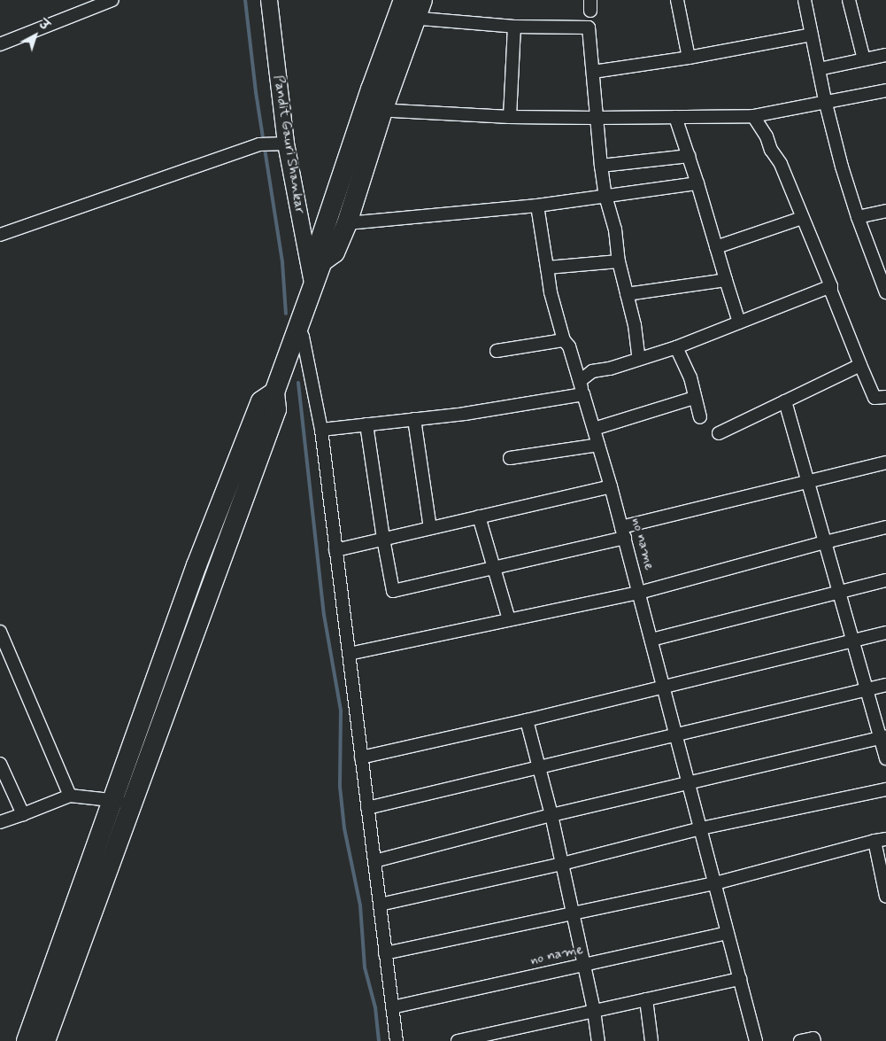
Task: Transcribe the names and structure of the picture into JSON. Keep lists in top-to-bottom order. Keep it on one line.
{"streets":{"street":["Pandit Gauri Shankar","no name"]},"north":"top right"}
